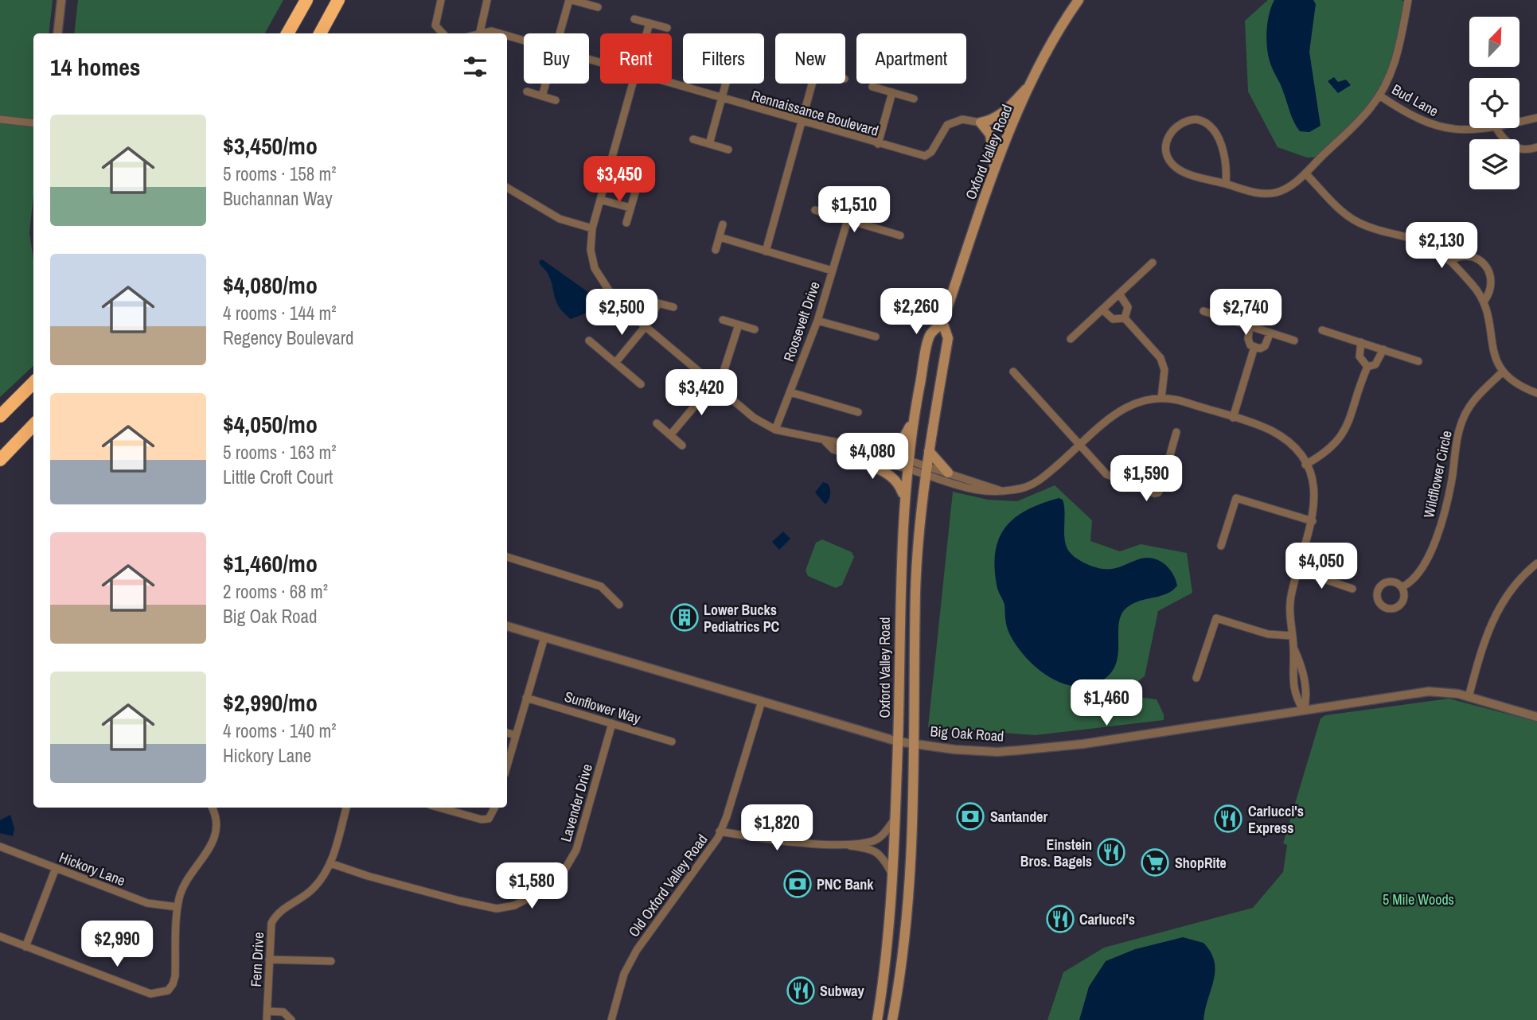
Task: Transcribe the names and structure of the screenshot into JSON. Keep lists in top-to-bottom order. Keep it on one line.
{"streets":{"main road":["Oxford Valley Road"],"street":["Bud Lane","Rennaissance Boulevard","Roosevelt Drive","Wildflower Circle","Sunflower Way","Big Oak Road","Lavender Drive","Hickory Lane","Old Oxford Valley Road","Fern Drive"]},"crossings":[["Oxford Valley Road","Big Oak Road"],["Sunflower Way","Lavender Drive"],["Big Oak Road","Old Oxford Valley Road"],["Lavender Drive","Fern Drive"]],"parks":["5 Mile Woods"],"places":{"building":["Lower Bucks Pediatrics PC"],"bank":["Santander","PNC Bank"],"restaurant":["Carlucci's Express","Einstein Bros. Bagels","Carlucci's","Subway"],"supermarket":["ShopRite"]},"north":"top right","page":{"chip":["Buy","Rent","Filters","New","Apartment"],"heading":"14 homes","list":[{"name":"$3,450/mo","note":"5 rooms · 158 m² · Buchannan Way"},{"name":"$4,080/mo","note":"4 rooms · 144 m² · Regency Boulevard"},{"name":"$4,050/mo","note":"5 rooms · 163 m² · Little Croft Court"},{"name":"$1,460/mo","note":"2 rooms · 68 m² · Big Oak Road"},{"name":"$2,990/mo","note":"4 rooms · 140 m² · Hickory Lane"}],"price":["$3,450","$1,510","$2,130","$2,260","$2,500","$2,740","$3,420","$4,080","$1,590","$4,050","$1,460","$1,820","$1,580","$2,990"]}}
